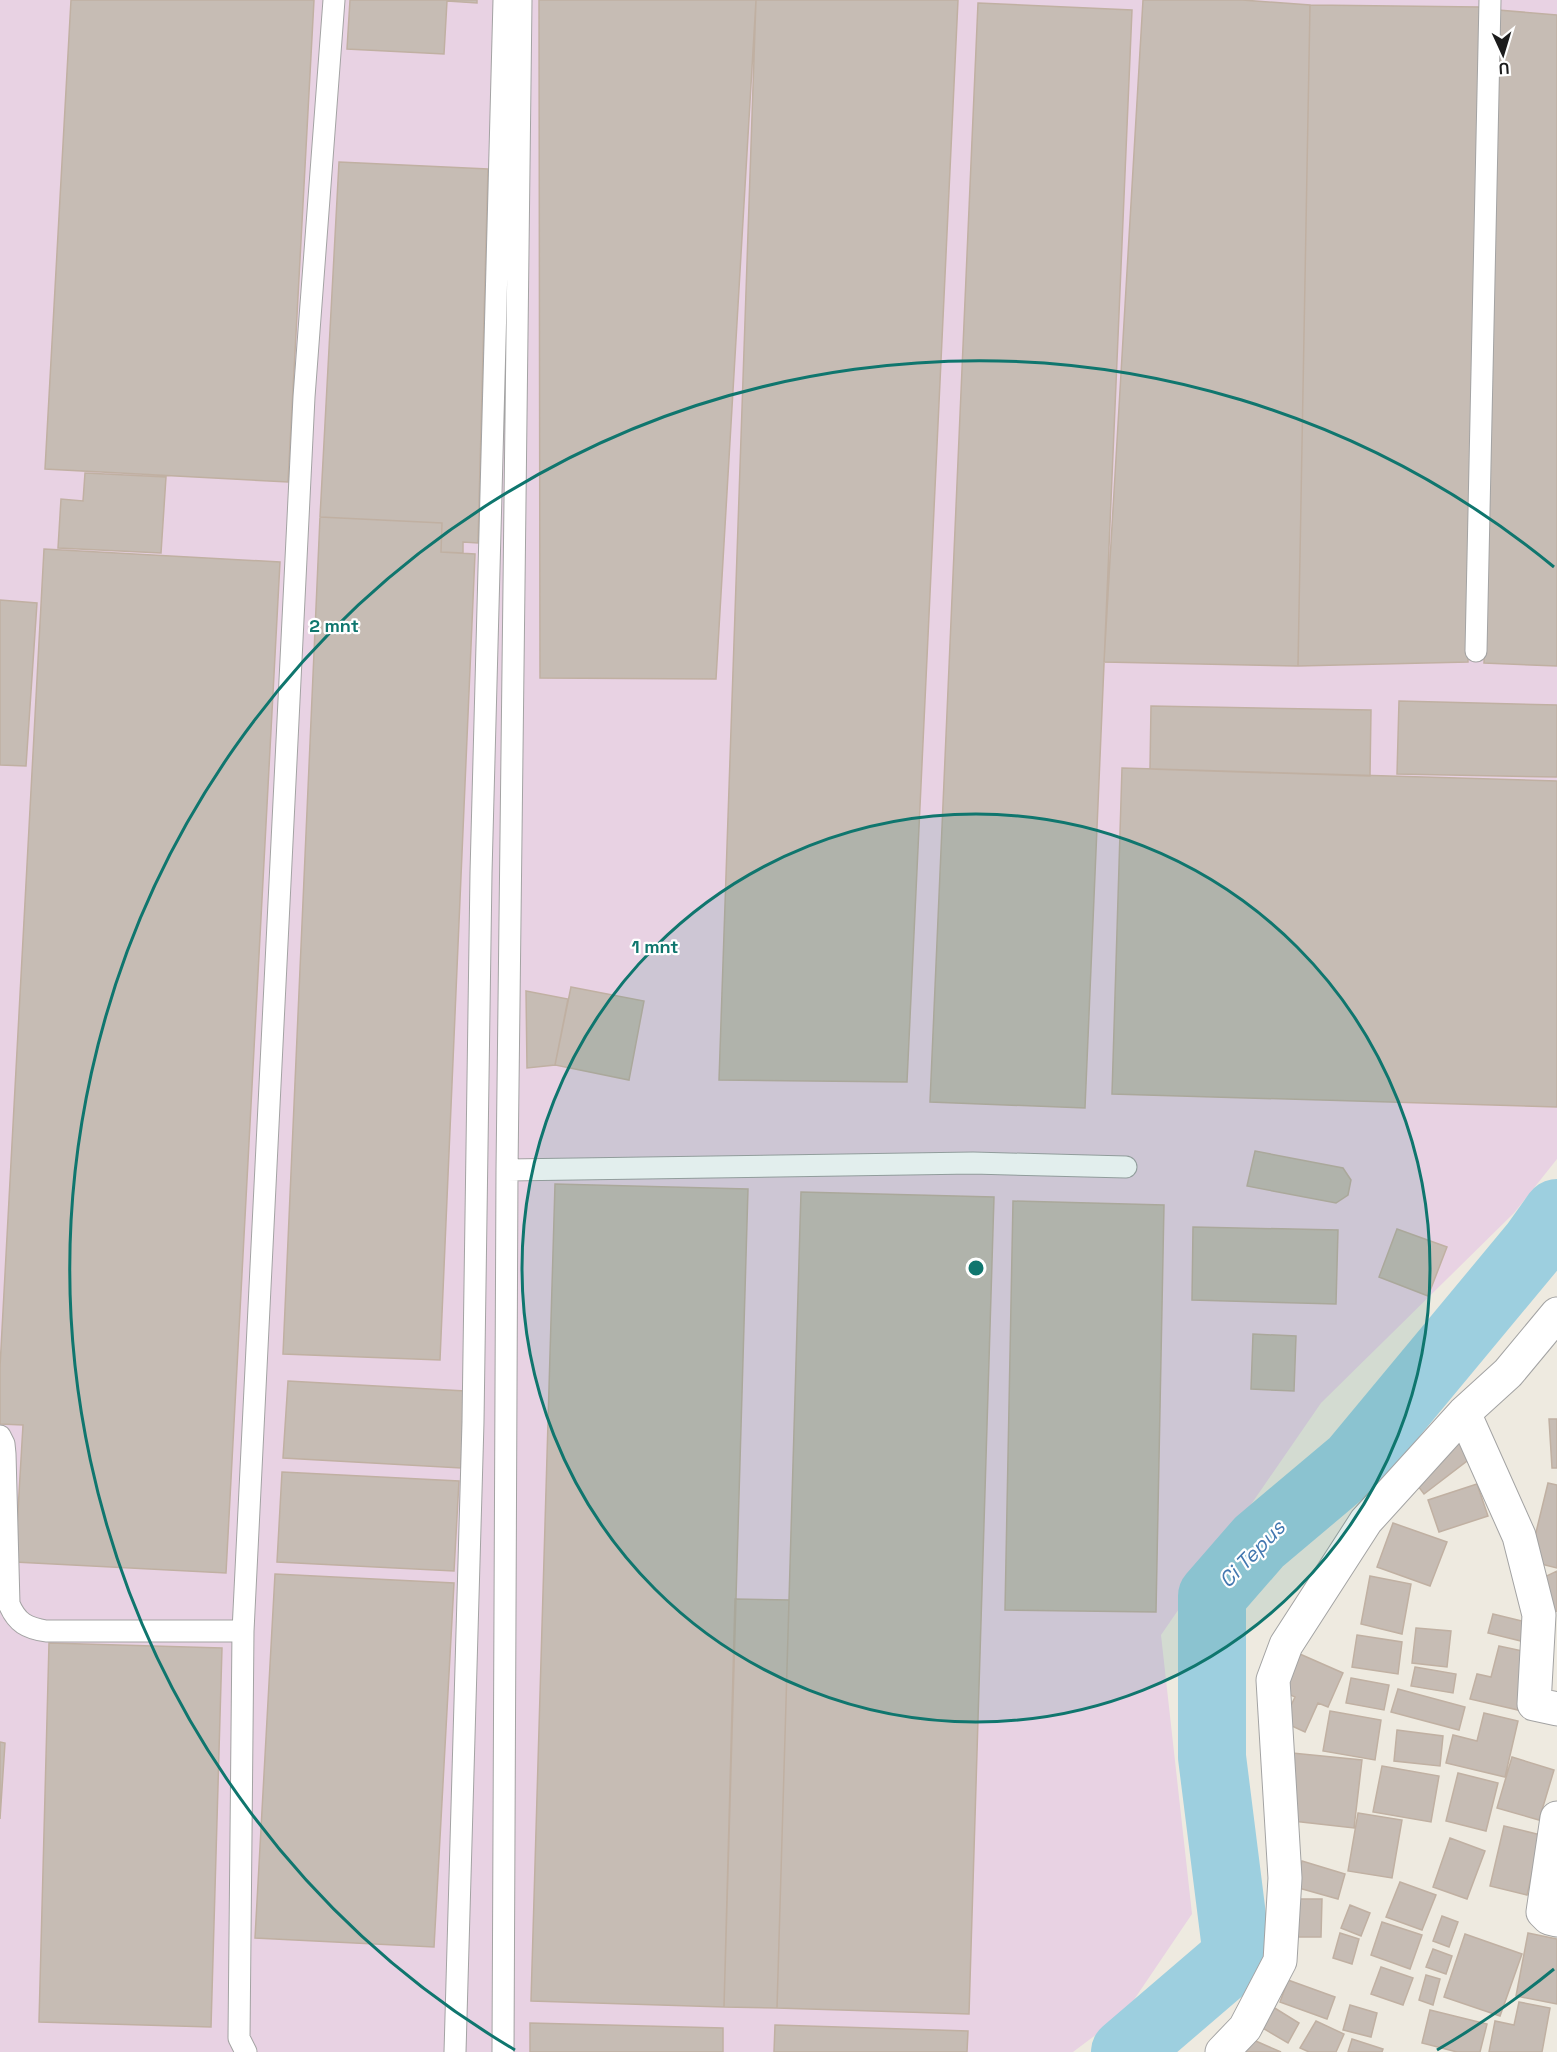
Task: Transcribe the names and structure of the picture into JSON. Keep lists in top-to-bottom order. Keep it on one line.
{"water":["Ci Tepus"],"north":"bottom","rings":["2 mnt","1 mnt"]}
